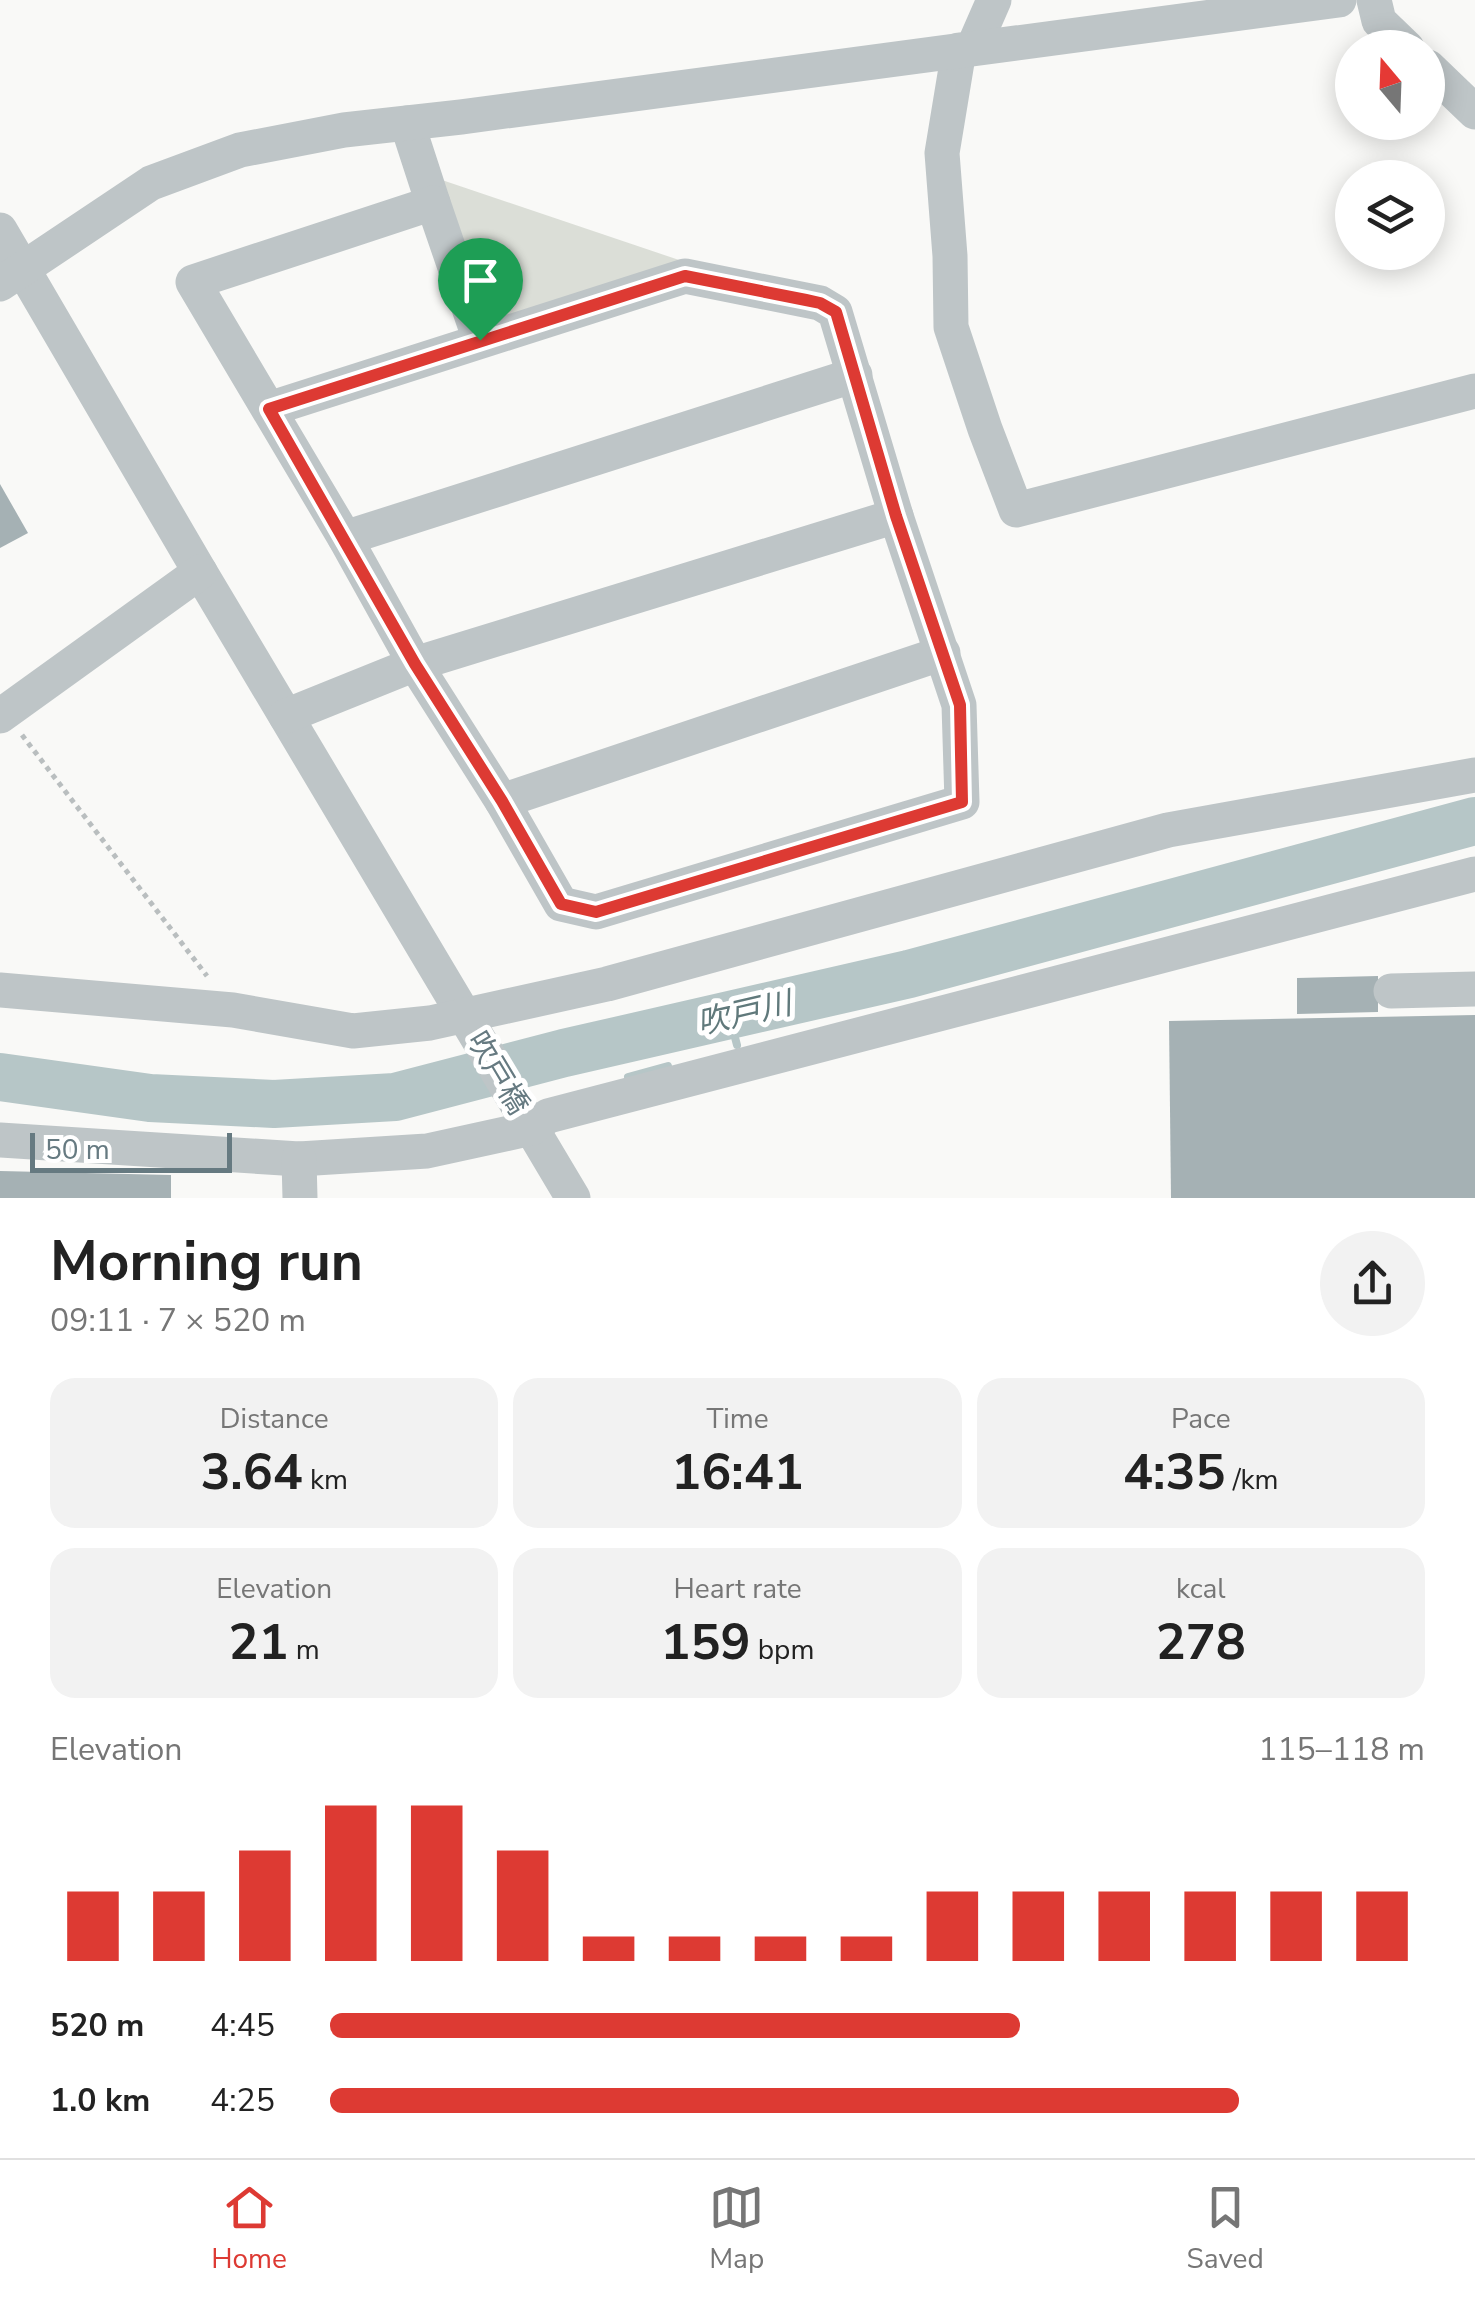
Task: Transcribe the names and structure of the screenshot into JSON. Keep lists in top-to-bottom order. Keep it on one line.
{"streets":{"street":["吹戸橋"]},"water":["吹戸川"],"scale_bar":"50 m","north":"top","page":{"scale":"50 m","heading":["Morning run","09:11 · 7 × 520 m"],"stats":[["Distance","3.64 km"],["Time","16:41"],["Pace","4:35 /km"],["Elevation","21 m"],["Heart rate","159 bpm"],["kcal","278"]],"chart":["Elevation","115–118 m"],"list":[{"name":"520 m","note":"4:45"},{"name":"1.0 km","note":"4:25"}],"tabs":["Home","Map","Saved"]}}
